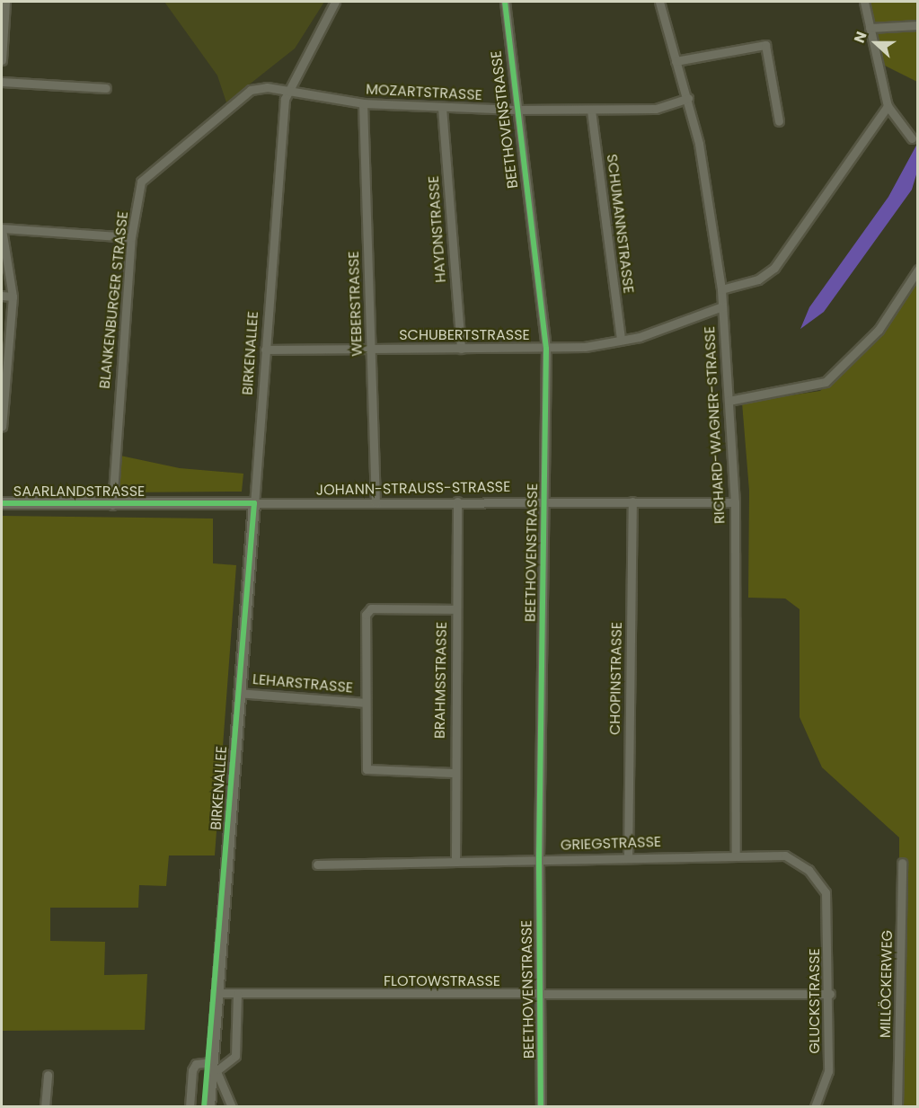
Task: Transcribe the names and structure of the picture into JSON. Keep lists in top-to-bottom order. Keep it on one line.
{"streets":{"street":["MOZARTSTRASSE","BEETHOVENSTRASSE","SCHUMANNSTRASSE","HAYDNSTRASSE","BLANKENBURGER STRASSE","WEBERSTRASSE","SCHUBERTSTRASSE","BIRKENALLEE","RICHARD-WAGNER-STRASSE","JOHANN-STRAUSS-STRASSE","SAARLANDSTRASSE","CHOPINSTRASSE","BRAHMSSTRASSE","LEHARSTRASSE","GRIEGSTRASSE","FLOTOWSTRASSE","MILLÖCKERWEG","GLUCKSTRASSE"]},"crossings":[["MOZARTSTRASSE","BEETHOVENSTRASSE"],["MOZARTSTRASSE","SCHUMANNSTRASSE"],["MOZARTSTRASSE","HAYDNSTRASSE"],["MOZARTSTRASSE","BLANKENBURGER STRASSE"],["MOZARTSTRASSE","WEBERSTRASSE"],["MOZARTSTRASSE","BIRKENALLEE"],["MOZARTSTRASSE","RICHARD-WAGNER-STRASSE"],["BEETHOVENSTRASSE","SCHUBERTSTRASSE"],["BEETHOVENSTRASSE","JOHANN-STRAUSS-STRASSE"],["BEETHOVENSTRASSE","GRIEGSTRASSE"],["BEETHOVENSTRASSE","FLOTOWSTRASSE"],["SCHUMANNSTRASSE","SCHUBERTSTRASSE"],["HAYDNSTRASSE","SCHUBERTSTRASSE"],["BLANKENBURGER STRASSE","BIRKENALLEE"],["BLANKENBURGER STRASSE","SAARLANDSTRASSE"],["WEBERSTRASSE","SCHUBERTSTRASSE"],["WEBERSTRASSE","JOHANN-STRAUSS-STRASSE"],["SCHUBERTSTRASSE","BIRKENALLEE"],["SCHUBERTSTRASSE","RICHARD-WAGNER-STRASSE"],["BIRKENALLEE","JOHANN-STRAUSS-STRASSE"],["BIRKENALLEE","SAARLANDSTRASSE"],["BIRKENALLEE","LEHARSTRASSE"],["BIRKENALLEE","FLOTOWSTRASSE"],["RICHARD-WAGNER-STRASSE","JOHANN-STRAUSS-STRASSE"],["RICHARD-WAGNER-STRASSE","GRIEGSTRASSE"],["JOHANN-STRAUSS-STRASSE","SAARLANDSTRASSE"],["JOHANN-STRAUSS-STRASSE","CHOPINSTRASSE"],["JOHANN-STRAUSS-STRASSE","BRAHMSSTRASSE"],["CHOPINSTRASSE","GRIEGSTRASSE"],["BRAHMSSTRASSE","GRIEGSTRASSE"],["GRIEGSTRASSE","GLUCKSTRASSE"],["FLOTOWSTRASSE","GLUCKSTRASSE"]],"north":"left"}
